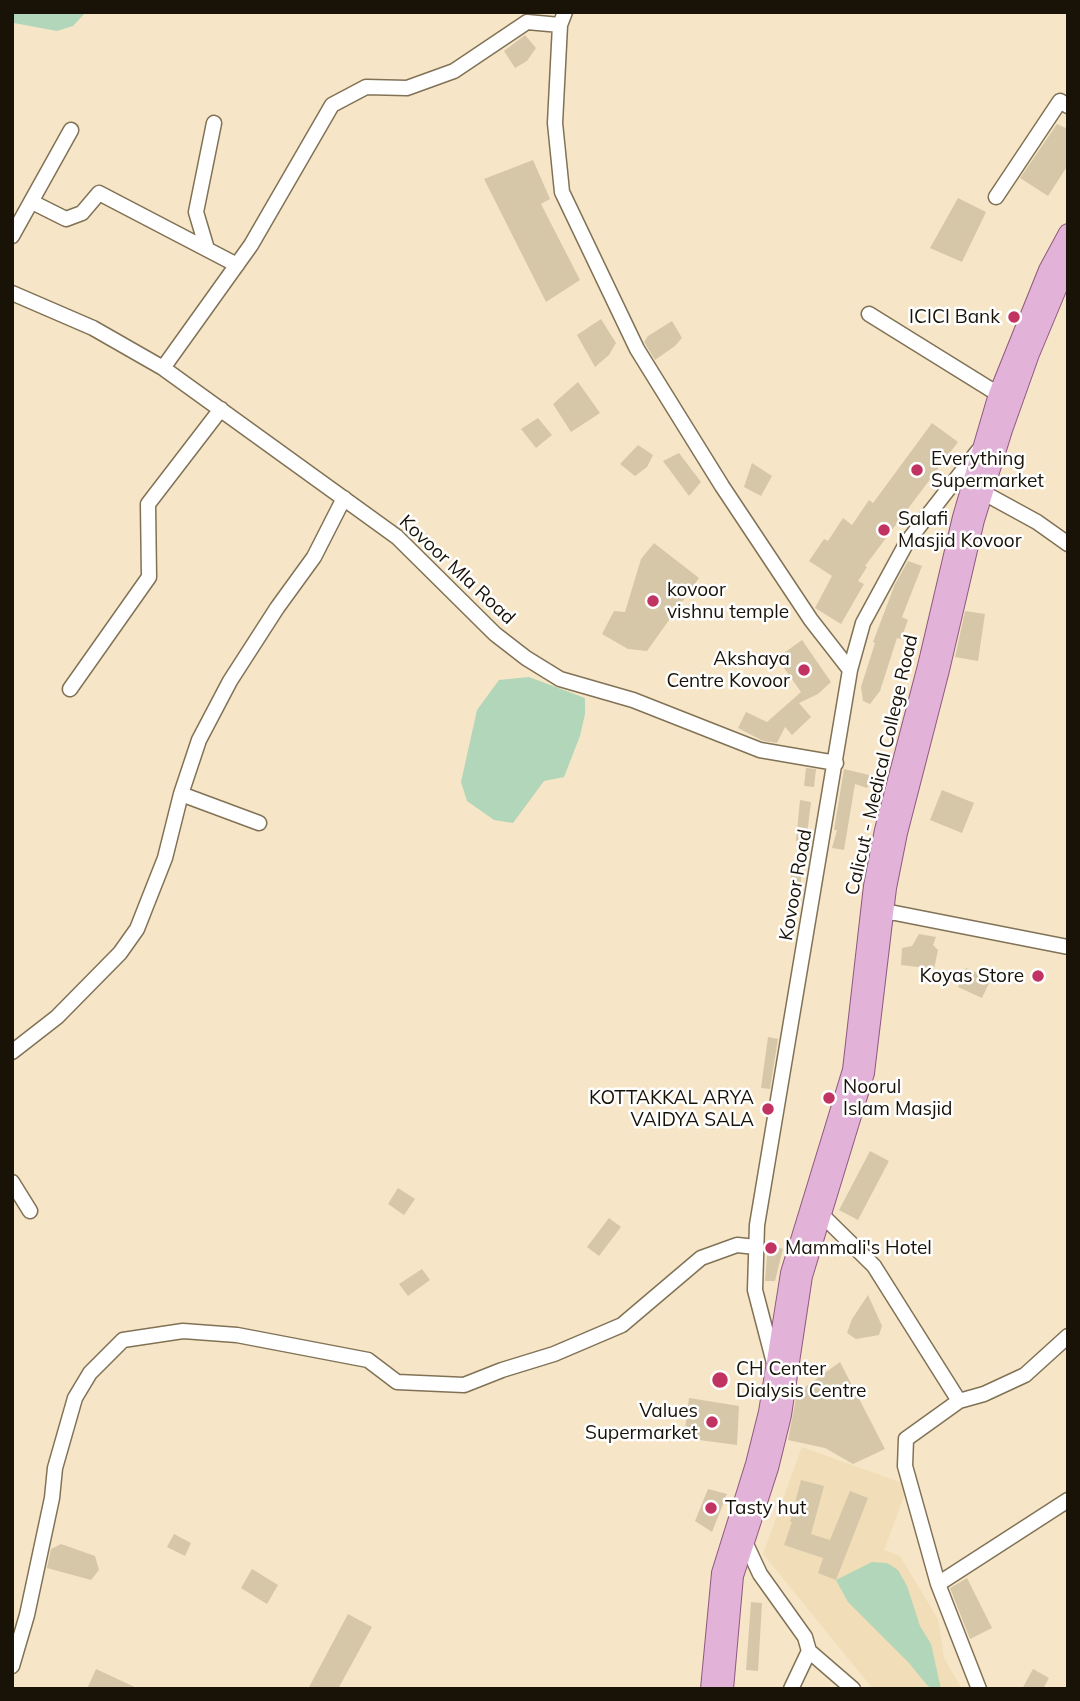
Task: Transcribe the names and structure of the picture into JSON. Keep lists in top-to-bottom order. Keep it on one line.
{"streets":{"main road":["Calicut - Medical College Road"],"street":["Kovoor Mla Road","Kovoor Road"]},"crossings":[["Kovoor Mla Road","Kovoor Road"],["Calicut - Medical College Road","Kovoor Road"]],"places":["ICICI Bank","Everything Supermarket","Salafi Masjid Kovoor","kovoor vishnu temple","Akshaya Centre Kovoor","Koyas Store","Noorul Islam Masjid","KOTTAKKAL ARYA VAIDYA SALA","Mammali's Hotel","CH Center Dialysis Centre","Values Supermarket","Tasty hut"]}
